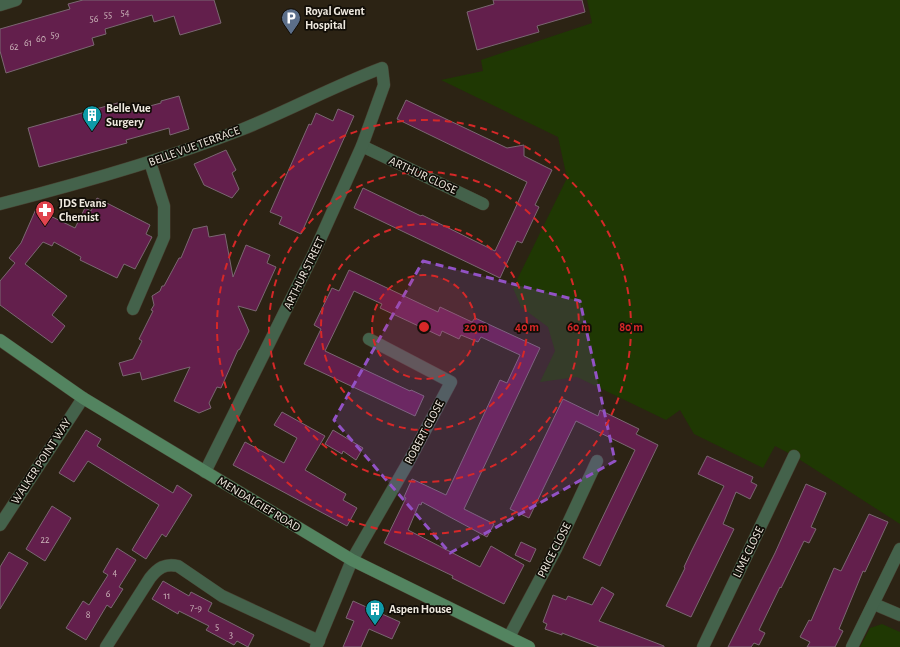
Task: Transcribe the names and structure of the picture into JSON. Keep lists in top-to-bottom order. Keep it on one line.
{"streets":{"street":["BELLE VUE TERRACE","ARTHUR CLOSE","ARTHUR STREET","ROBERT CLOSE","WALKER POINT WAY","MENDALGIEF ROAD","PRICE CLOSE","LIME CLOSE"]},"crossings":[["BELLE VUE TERRACE","ARTHUR STREET"],["ARTHUR CLOSE","ARTHUR STREET"],["ARTHUR STREET","MENDALGIEF ROAD"],["ROBERT CLOSE","MENDALGIEF ROAD"],["WALKER POINT WAY","MENDALGIEF ROAD"],["MENDALGIEF ROAD","PRICE CLOSE"]],"places":{"parking":["Royal Gwent Hospital"],"building":["Belle Vue Surgery","Aspen House"],"pharmacy":["JDS Evans Chemist"]},"house_numbers":["54","55","56","59","60","61","62","22","4","6","11","7-9","8","5","3"],"rings":["20 m","40 m","60 m","80 m"]}
